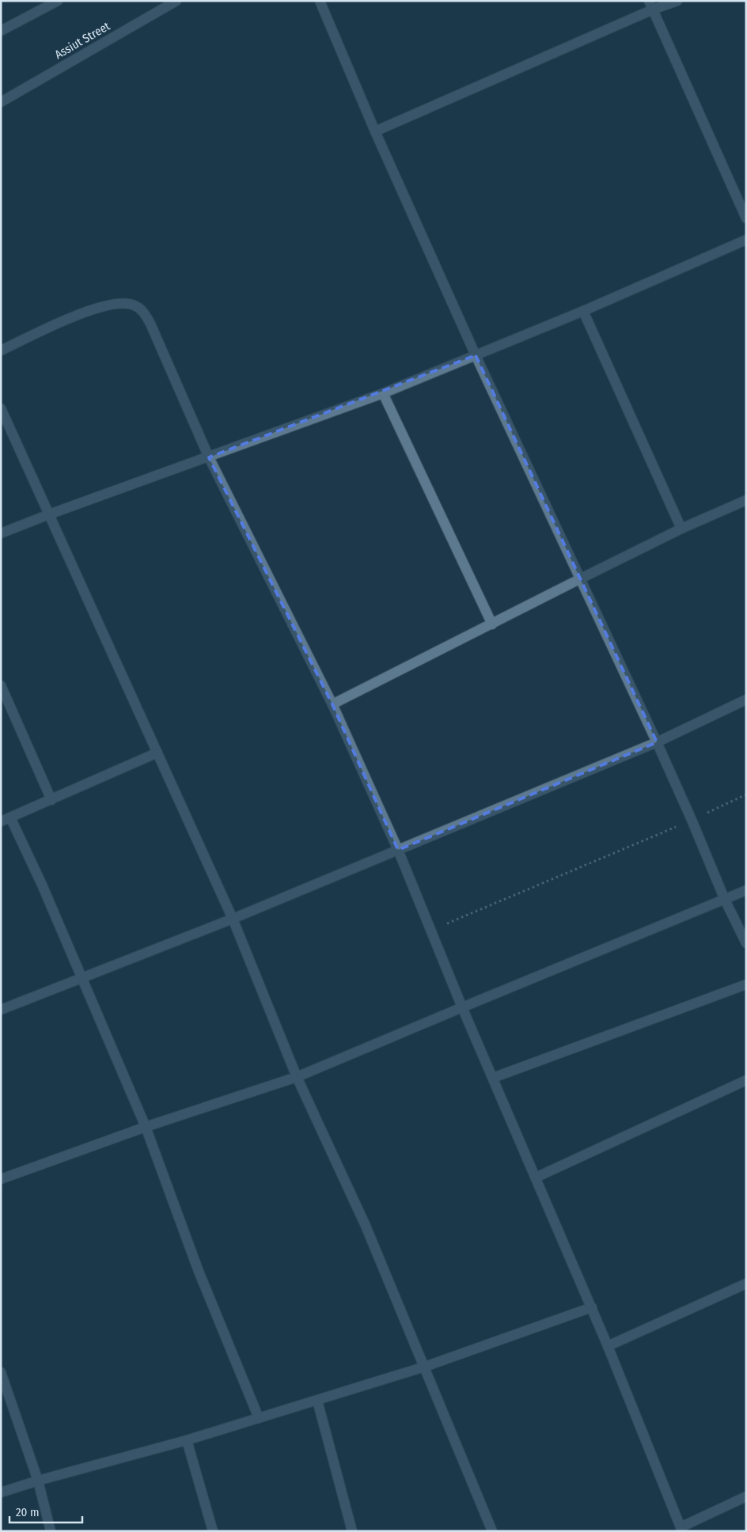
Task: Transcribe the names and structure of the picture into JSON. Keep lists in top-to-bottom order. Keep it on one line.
{"streets":{"street":["Assiut Street"]},"scale_bar":"20 m"}
